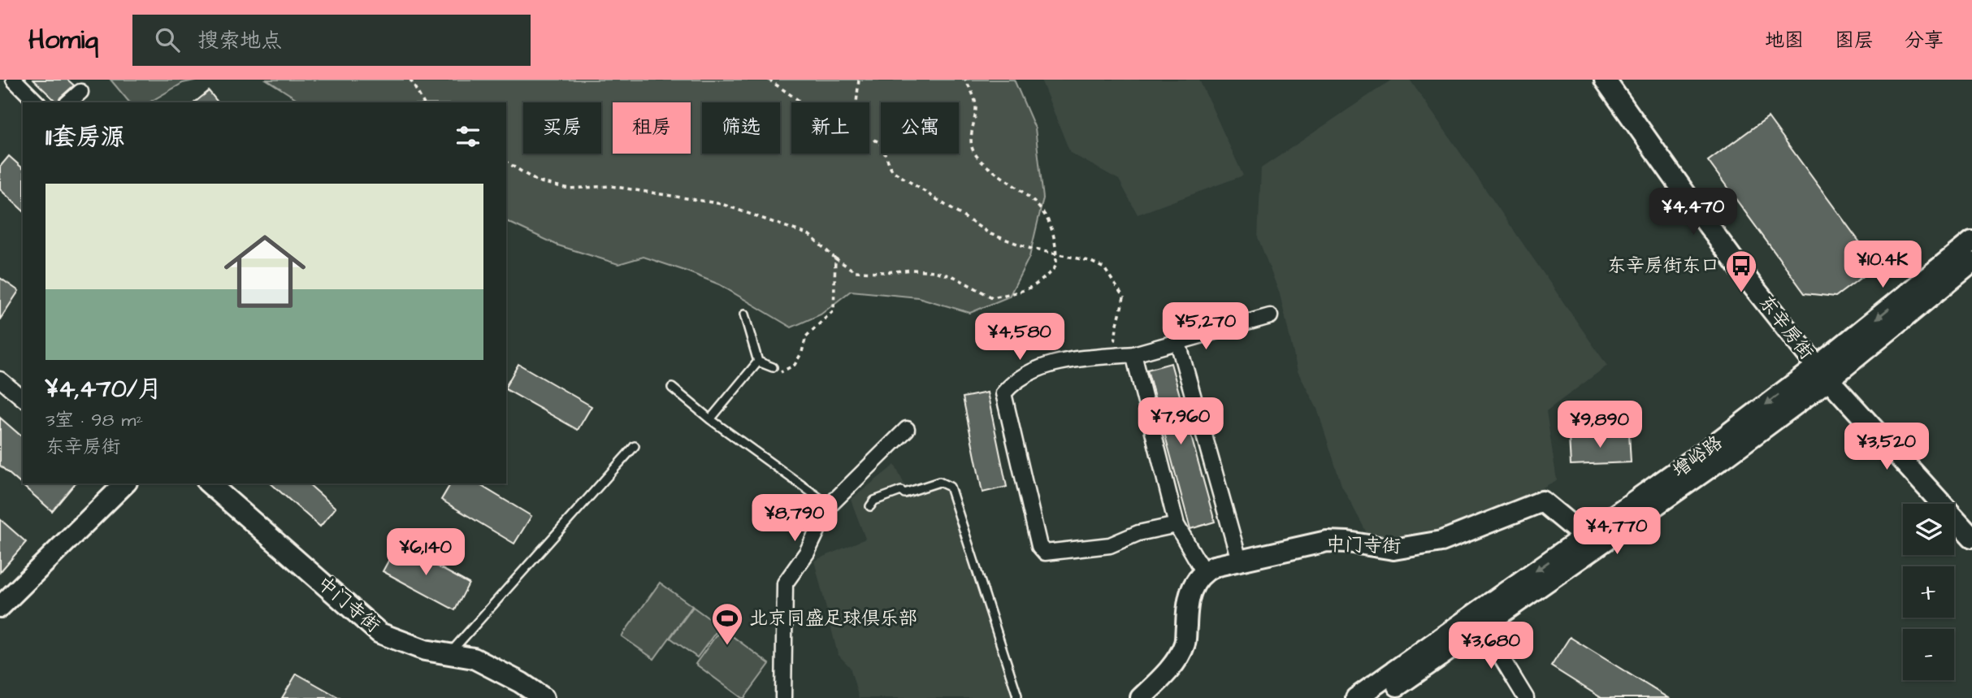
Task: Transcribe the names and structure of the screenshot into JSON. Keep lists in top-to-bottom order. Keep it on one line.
{"streets":{"street":["东辛房街","增峪路","中门寺街"]},"crossings":[["东辛房街","增峪路"],["增峪路","中门寺街"]],"places":{"bus stop":["东辛房街东口"],"sports":["北京同盛足球俱乐部"]},"page":{"header":"Homiq","search":"搜索地点","nav":["地图","图层","分享"],"chip":["买房","租房","筛选","新上","公寓"],"heading":"11套房源","list":[{"name":"¥4,470/月","note":"3室 · 98 m² · 东辛房街"}],"price":["¥4,470","¥10.4K","¥5,270","¥4,580","¥7,960","¥9,890","¥3,520","¥8,790","¥4,770","¥6,140","¥3,680"],"map_buttons":["+","−"]}}
